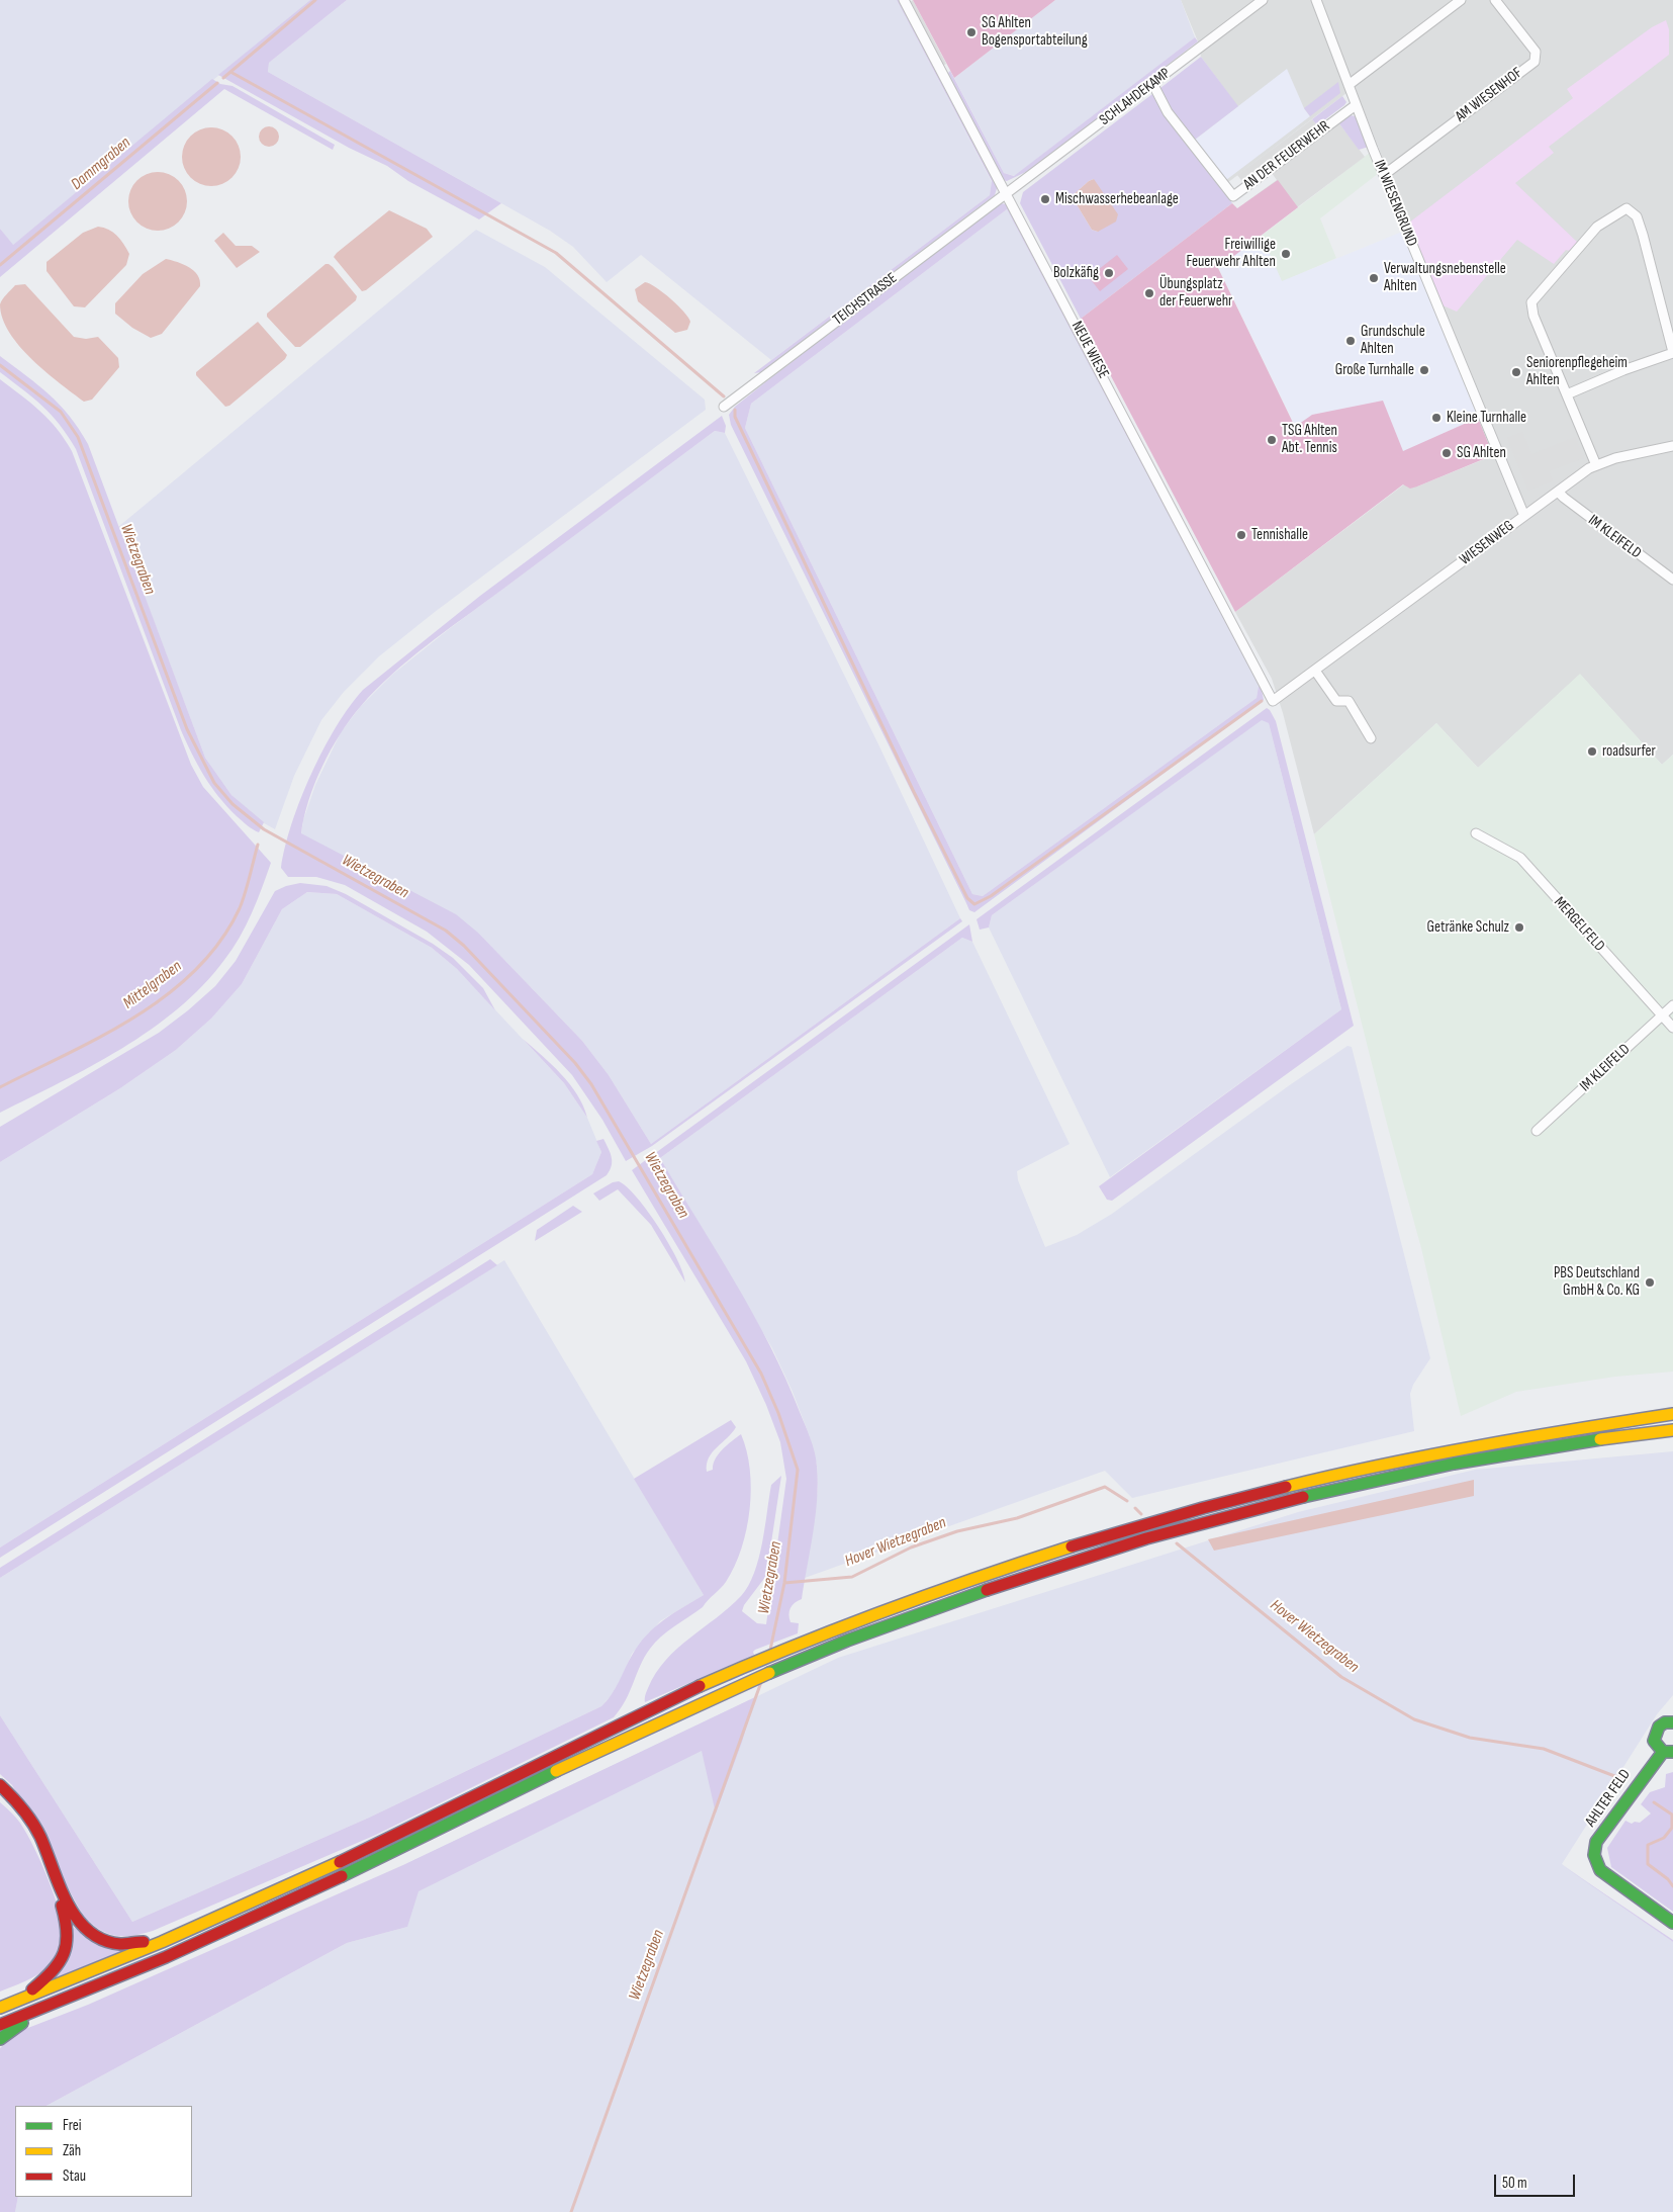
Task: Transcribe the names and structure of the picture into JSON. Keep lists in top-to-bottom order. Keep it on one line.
{"streets":{"main road":["AHLTER FELD"],"street":["AM WIESENHOF","SCHLAHDEKAMP","AN DER FEUERWEHR","IM WIESENGRUND","TEICHSTRASSE","NEUE WIESE","IM KLEIFELD","WIESENWEG","MERGELFELD"]},"crossings":[["AM WIESENHOF","IM WIESENGRUND"],["SCHLAHDEKAMP","AN DER FEUERWEHR"],["SCHLAHDEKAMP","TEICHSTRASSE"],["SCHLAHDEKAMP","NEUE WIESE"],["AN DER FEUERWEHR","IM WIESENGRUND"],["IM WIESENGRUND","WIESENWEG"],["TEICHSTRASSE","NEUE WIESE"],["NEUE WIESE","WIESENWEG"],["IM KLEIFELD","WIESENWEG"],["IM KLEIFELD","MERGELFELD"]],"water":["Dammgraben","Wietzegraben","Mittelgraben","Hover Wietzegraben"],"places":["SG Ahlten Bogensportabteilung","Mischwasserhebeanlage","Freiwillige Feuerwehr Ahlten","Bolzkäfig","Verwaltungsnebenstelle Ahlten","Übungsplatz der Feuerwehr","Grundschule Ahlten","Große Turnhalle","Seniorenpflegeheim Ahlten","Kleine Turnhalle","TSG Ahlten Abt. Tennis","SG Ahlten","Tennishalle","roadsurfer","Getränke Schulz","PBS Deutschland GmbH & Co. KG"],"legend":["Frei","Zäh","Stau"],"scale_bar":"50 m"}
